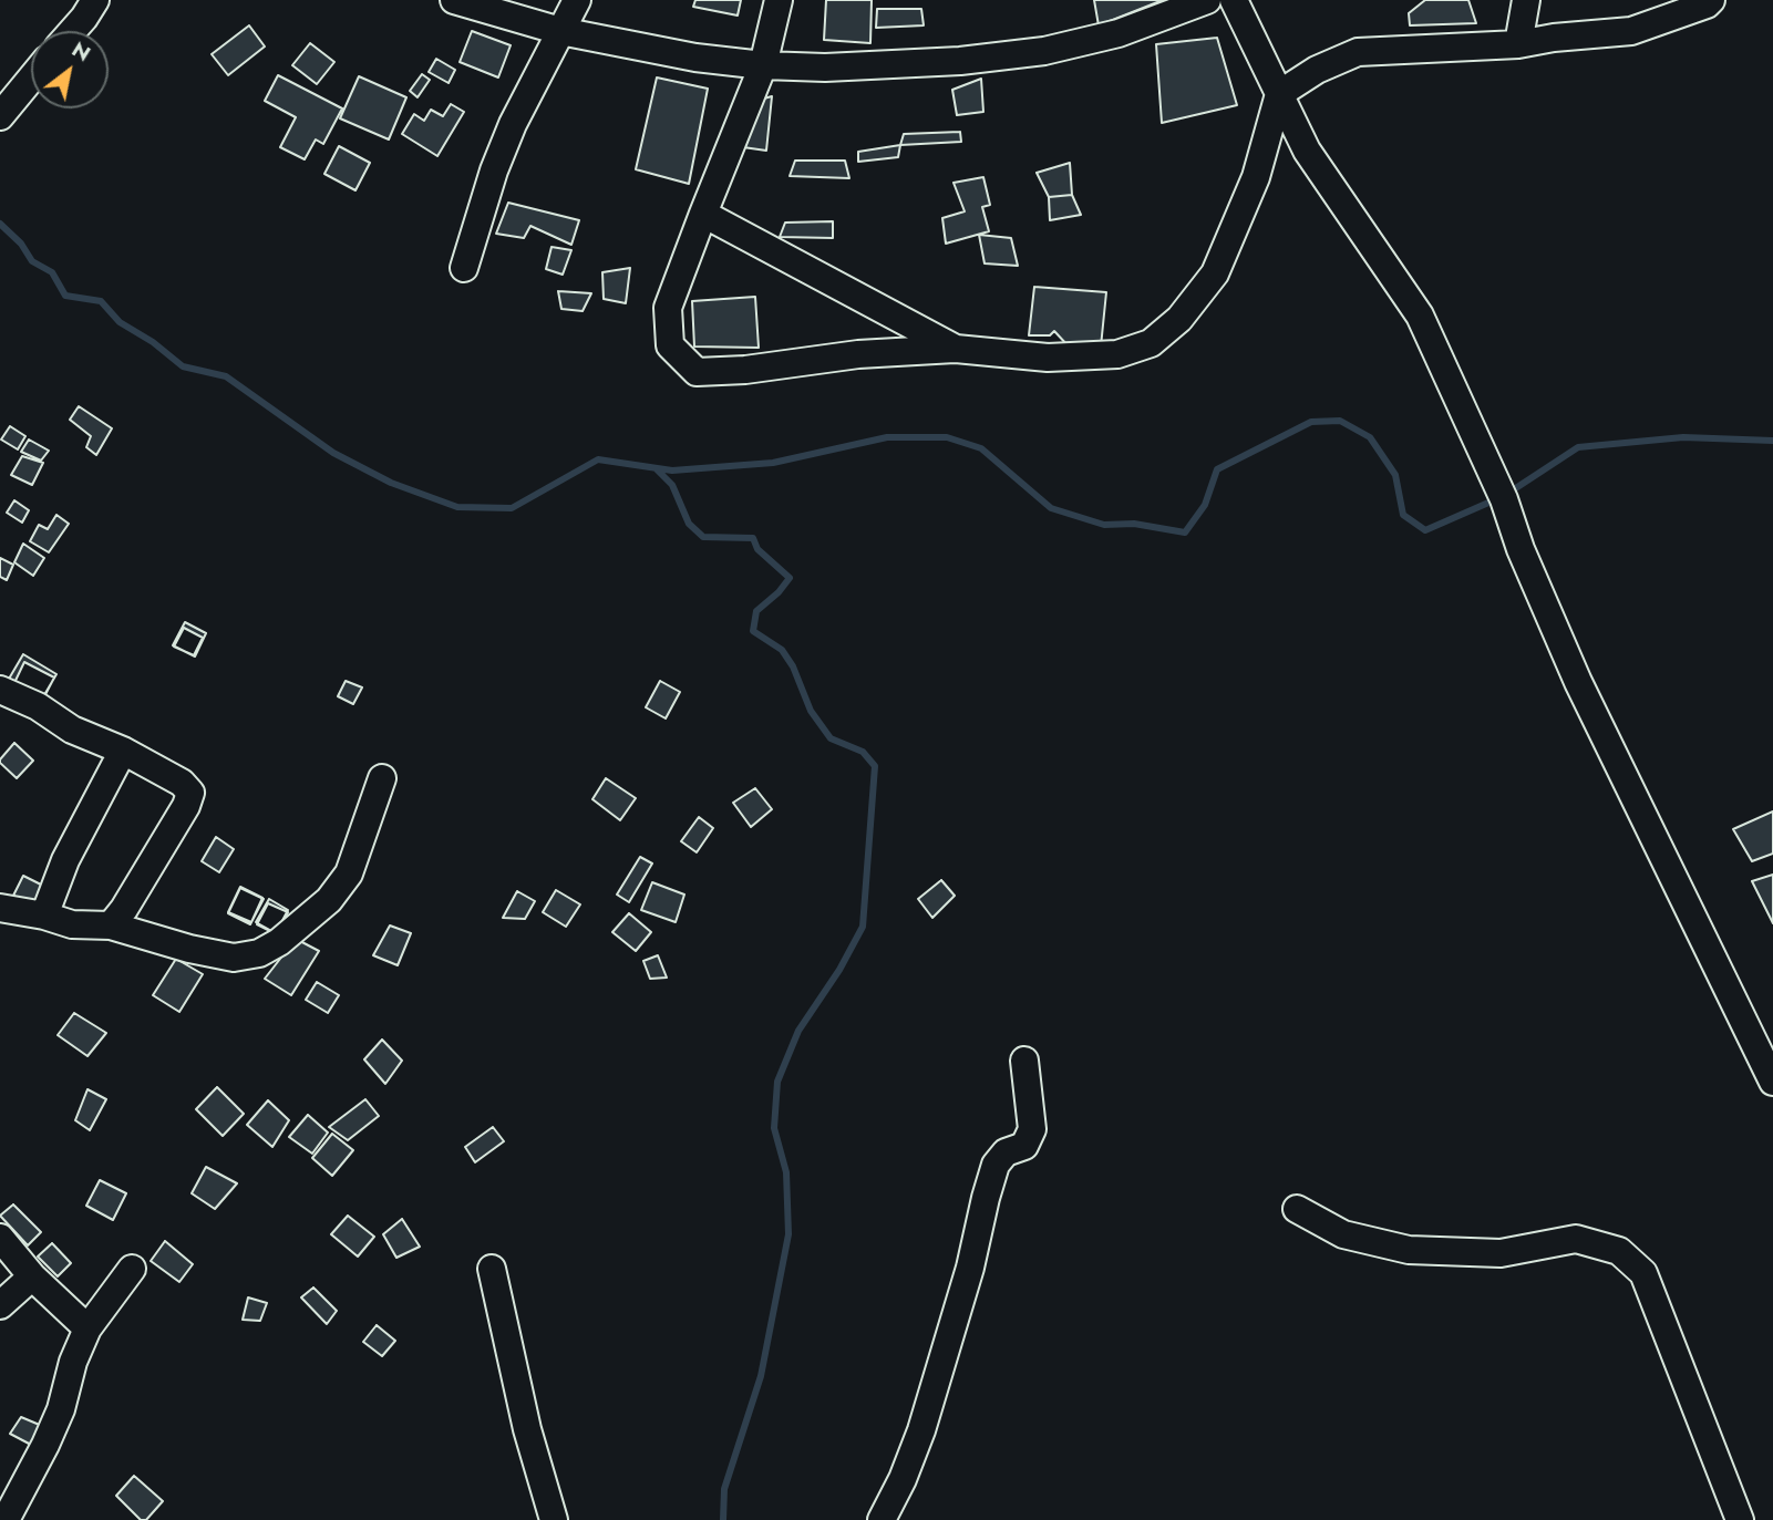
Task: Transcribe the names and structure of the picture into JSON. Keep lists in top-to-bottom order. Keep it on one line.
{"north":"top right"}
